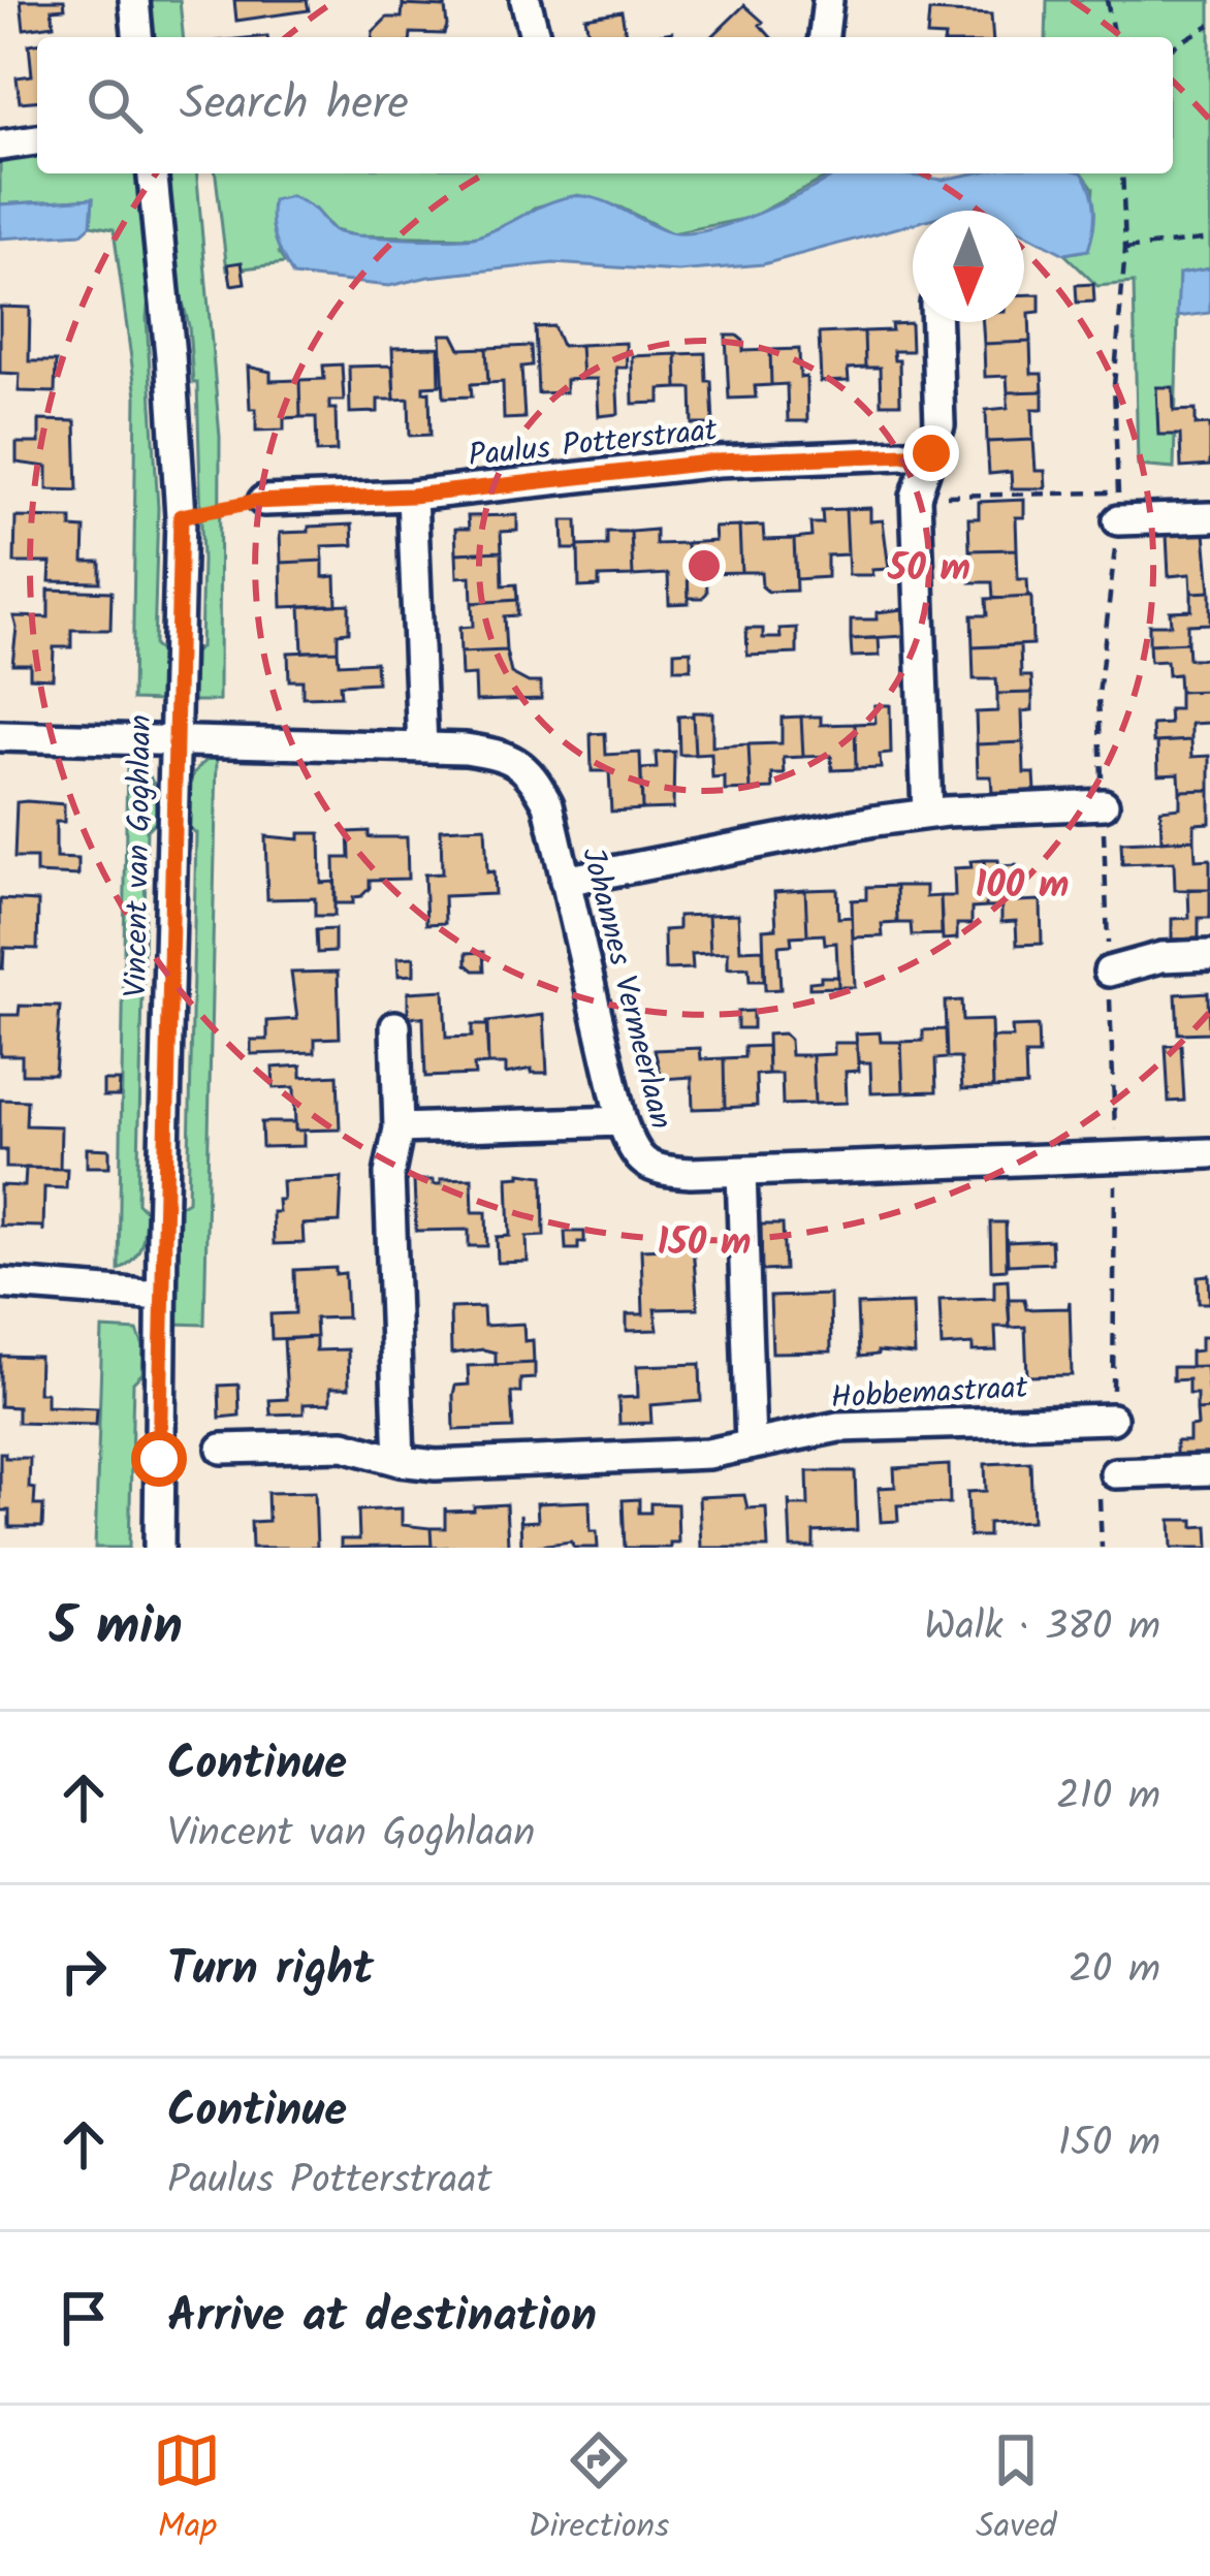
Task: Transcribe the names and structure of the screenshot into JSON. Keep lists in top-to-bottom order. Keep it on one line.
{"streets":{"street":["Paulus Potterstraat","Vincent van Goghlaan","Johannes Vermeerlaan","Hobbemastraat"]},"crossings":[["Vincent van Goghlaan","Johannes Vermeerlaan"]],"north":"bottom","page":{"search":"Search here","heading":["5 min","Walk · 380 m"],"list":[["Continue","Vincent van Goghlaan","210 m"],["Turn right","20 m"],["Continue","Paulus Potterstraat","150 m"],"Arrive at destination"],"nav":["Map","Directions","Saved"]},"rings":["50 m","100 m","150 m"]}
